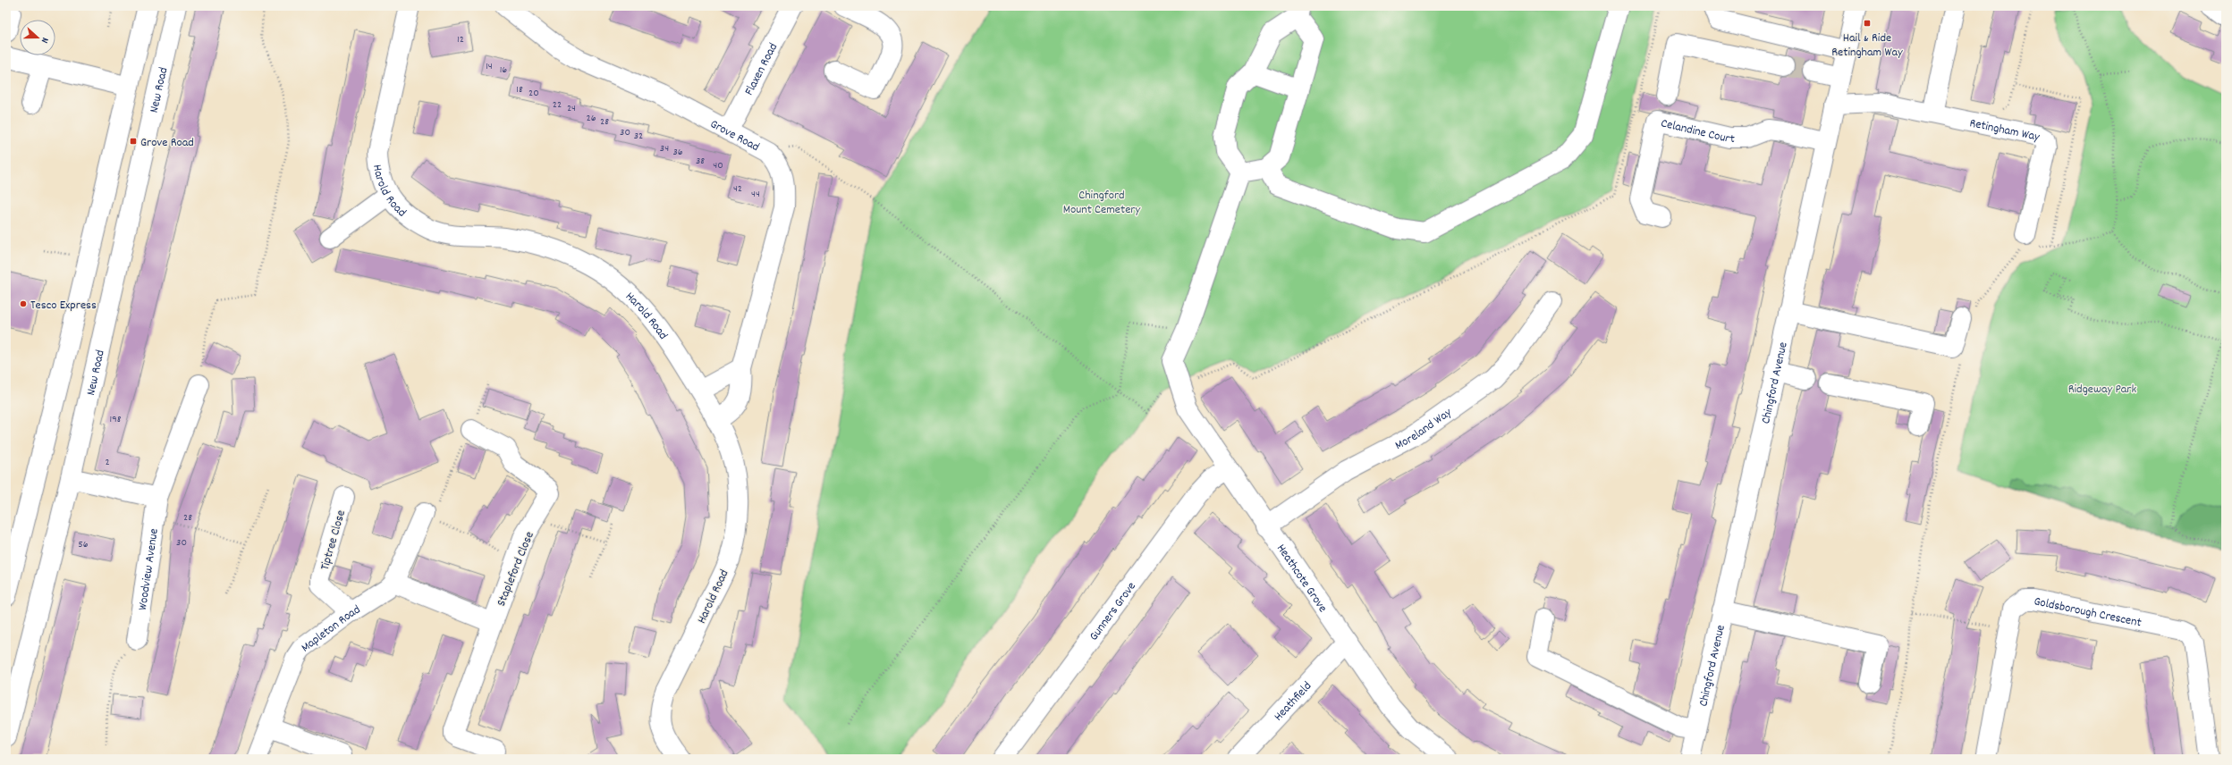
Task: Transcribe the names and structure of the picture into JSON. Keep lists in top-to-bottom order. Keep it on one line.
{"streets":{"street":["Flaxen Road","New Road","Celandine Court","Retingham Way","Grove Road","Harold Road","Chingford Avenue","Moreland Way","Tiptree Close","Stapleford Close","Woodview Avenue","Heathcote Grove","Gunners Grove","Goldsborough Crescent","Mapleton Road","Heathfield"]},"crossings":[["Flaxen Road","Grove Road"],["Celandine Court","Chingford Avenue"],["Retingham Way","Chingford Avenue"],["Grove Road","Harold Road"],["Moreland Way","Heathcote Grove"],["Tiptree Close","Mapleton Road"],["Heathcote Grove","Gunners Grove"],["Heathcote Grove","Heathfield"]],"parks":["Chingford Mount Cemetery","Ridgeway Park"],"places":{"transit":["Hail & Ride Retingham Way","Grove Road"],"other":["Tesco Express"]},"house_numbers":["12","14","16","18","20","22","24","26","28","30","32","34","36","38","40","42","44","198","2","28","30","56"],"north":"right"}
